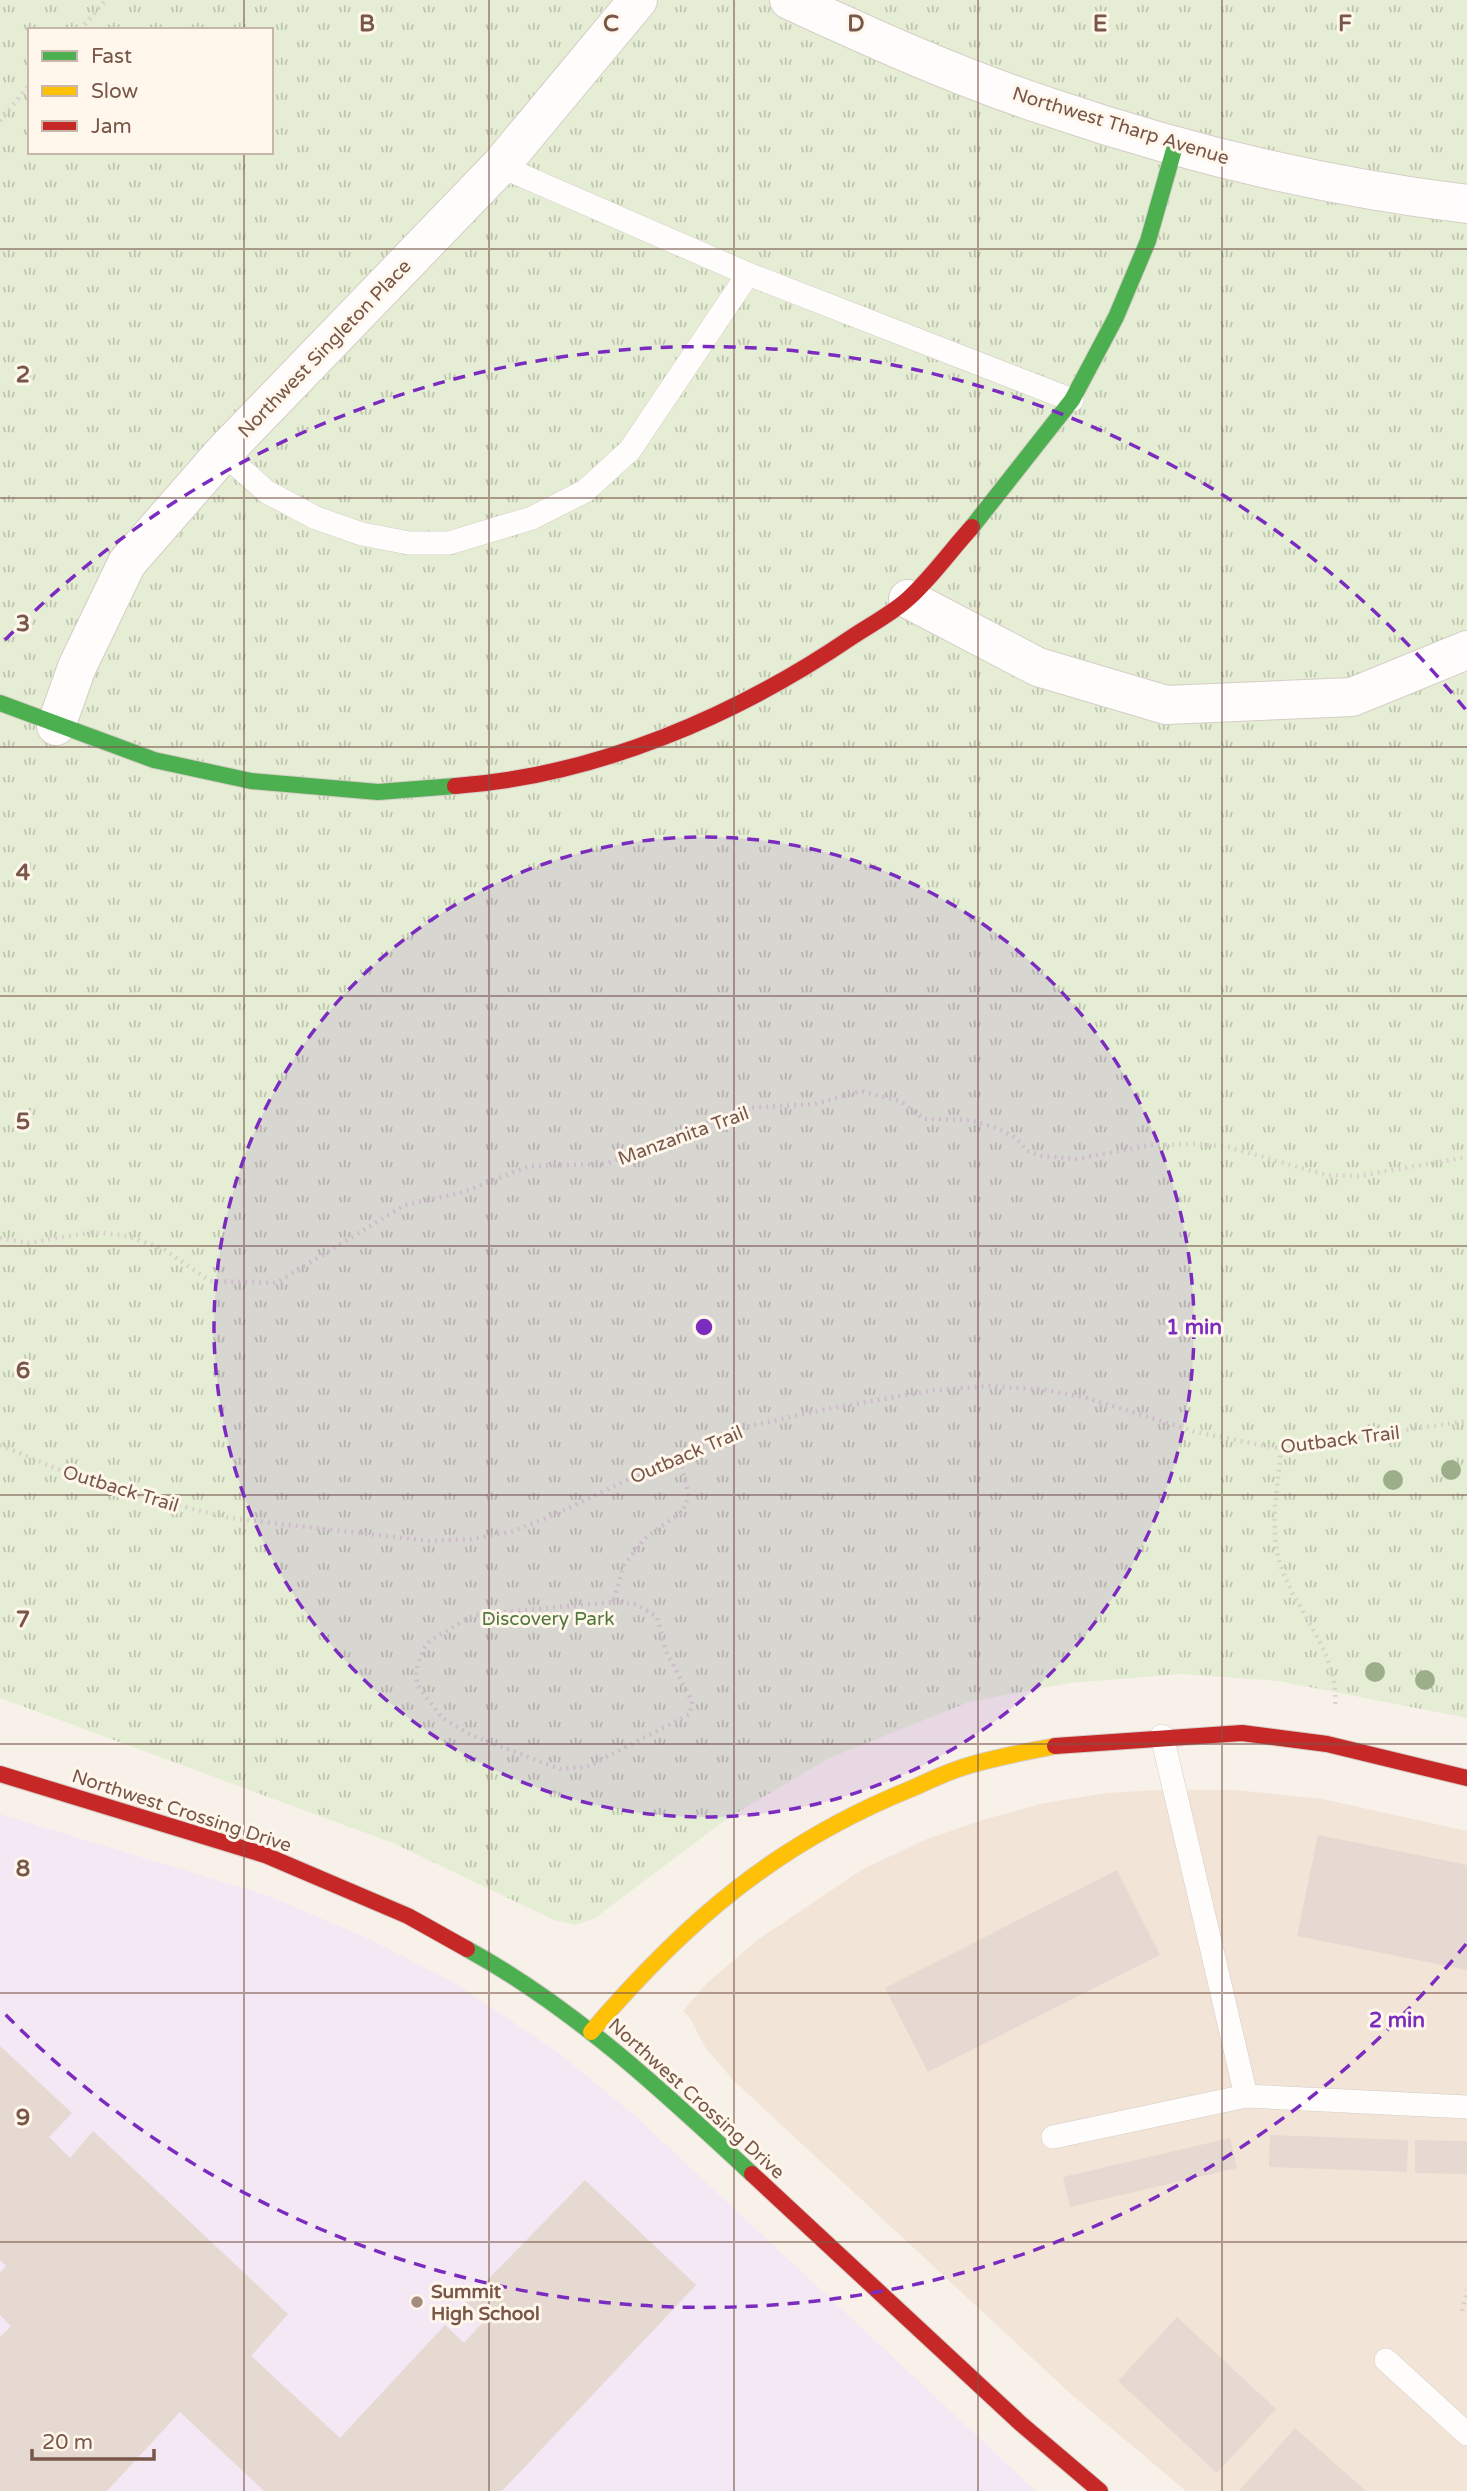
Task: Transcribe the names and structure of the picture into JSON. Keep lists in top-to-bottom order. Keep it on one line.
{"streets":{"street":["Northwest Tharp Avenue","Northwest Singleton Place","Northwest Crossing Drive"],"path":["Manzanita Trail","Outback Trail"]},"parks":["Discovery Park"],"places":["Summit High School"],"legend":["Fast","Slow","Jam"],"scale_bar":"20 m","grid":{"columns":["B","C","D","E","F"],"rows":["2","3","4","5","6","7","8","9"]},"rings":["1 min","2 min"]}
